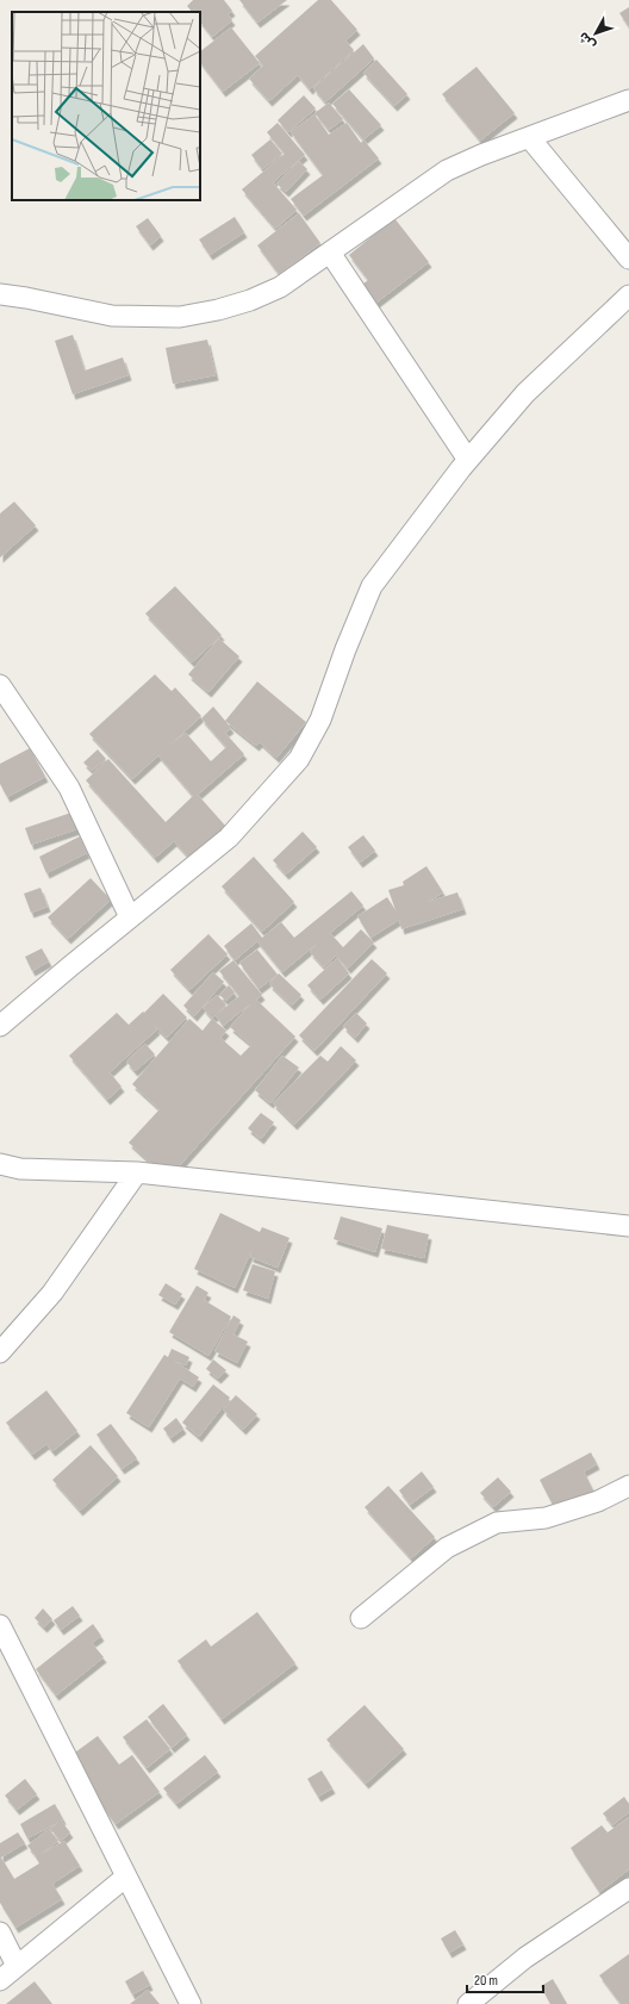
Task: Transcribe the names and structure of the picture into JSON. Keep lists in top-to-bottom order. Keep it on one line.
{"scale_bar":"20 m","north":"bottom left"}
